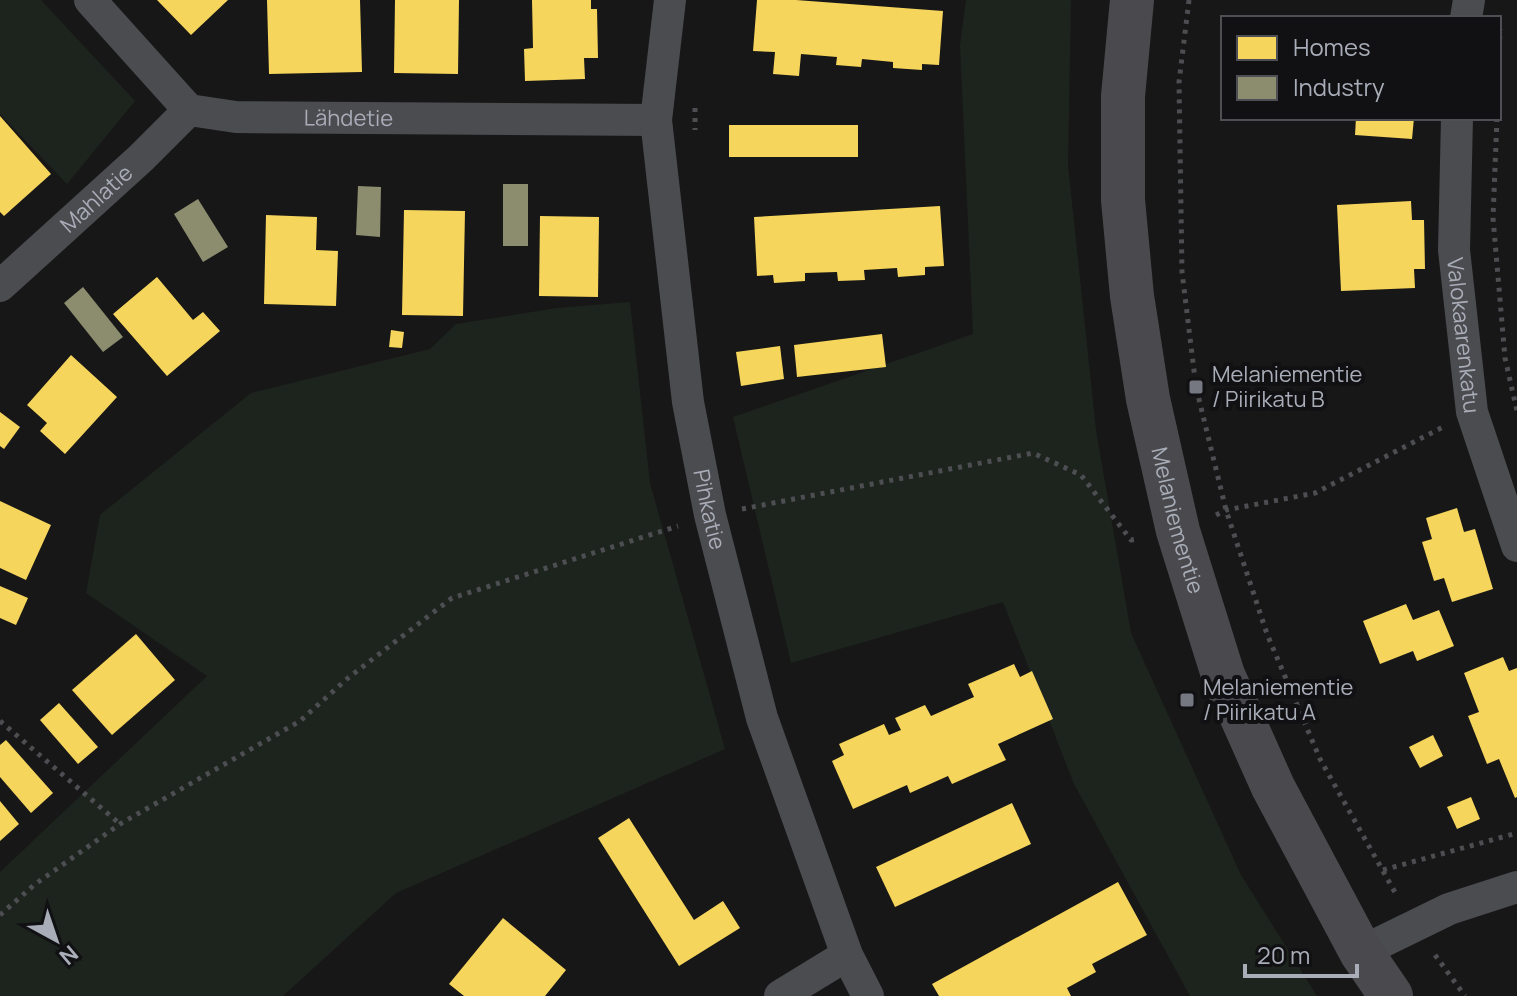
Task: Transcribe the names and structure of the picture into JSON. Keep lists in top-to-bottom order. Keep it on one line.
{"streets":{"main road":["Melaniementie"],"street":["Lähdetie","Mahlatie","Valokaarenkatu","Pihkatie"]},"crossings":[["Lähdetie","Mahlatie"],["Lähdetie","Pihkatie"]],"places":{"transit":["Melaniementie / Piirikatu B","Melaniementie / Piirikatu A"]},"legend":["Homes","Industry"],"scale_bar":"20 m","north":"bottom right"}
